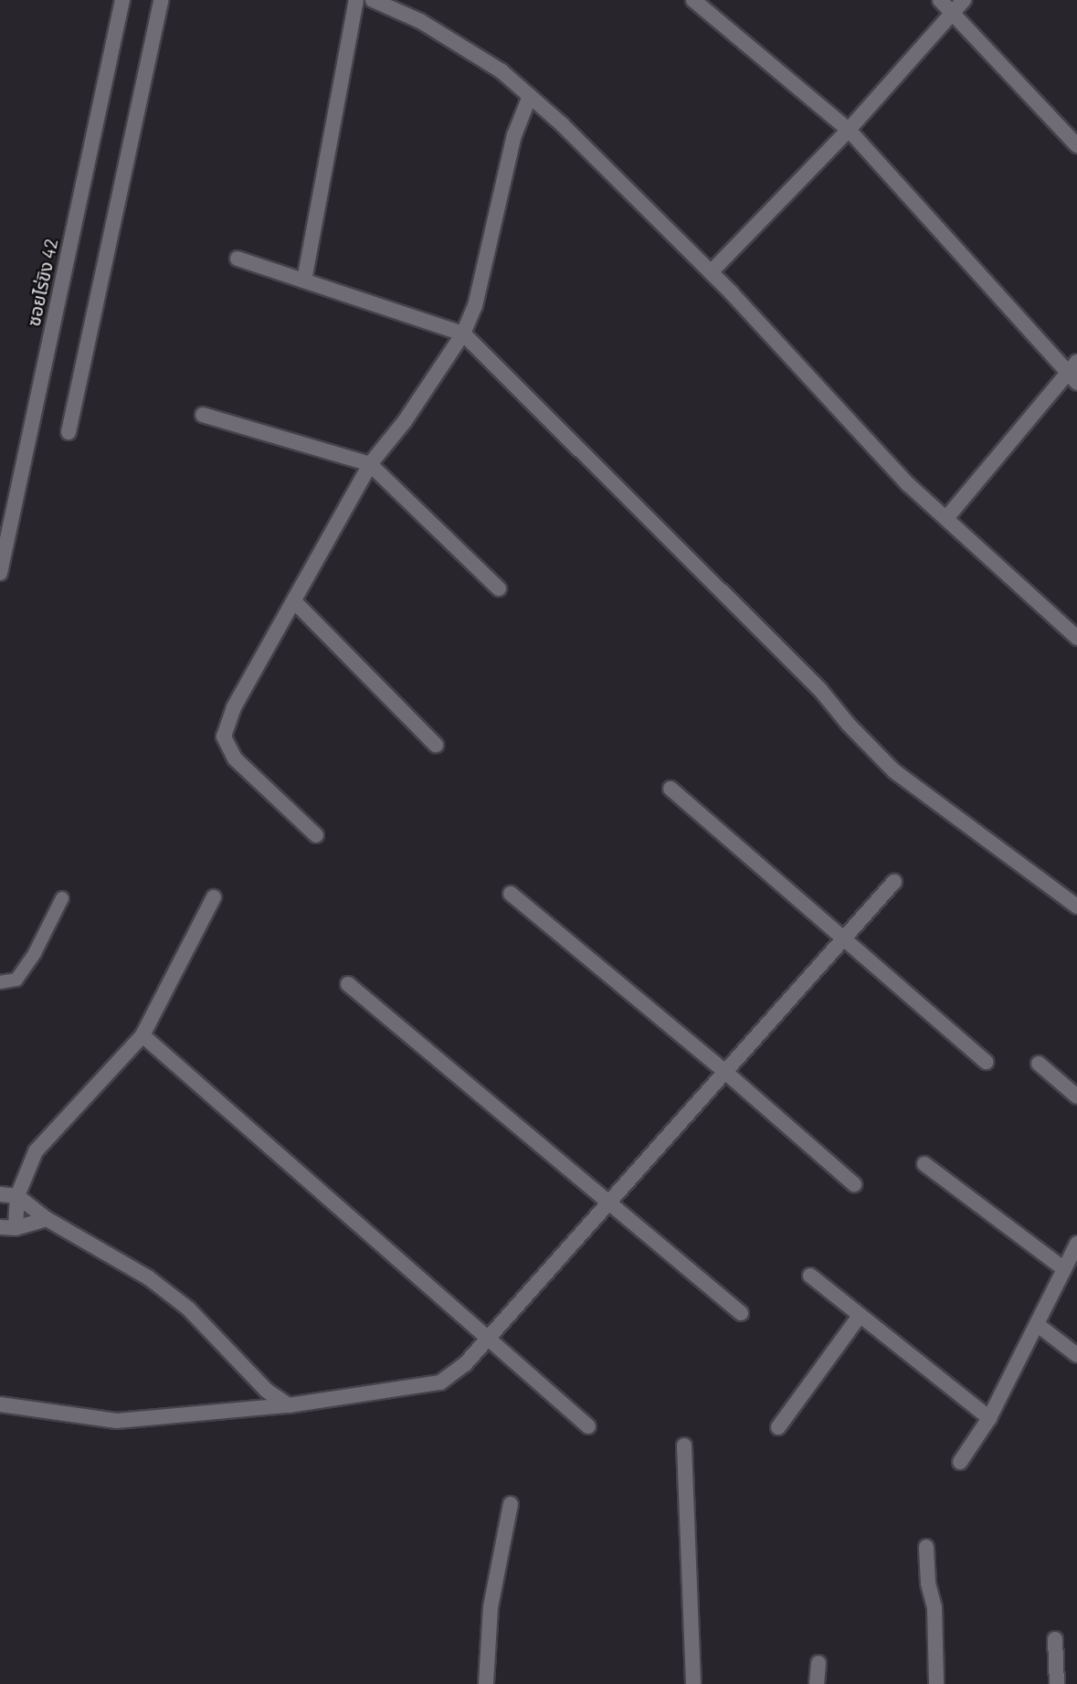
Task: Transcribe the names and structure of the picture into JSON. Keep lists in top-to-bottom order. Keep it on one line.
{"streets":{"street":["ซอยไร่ขิง 42"]}}
